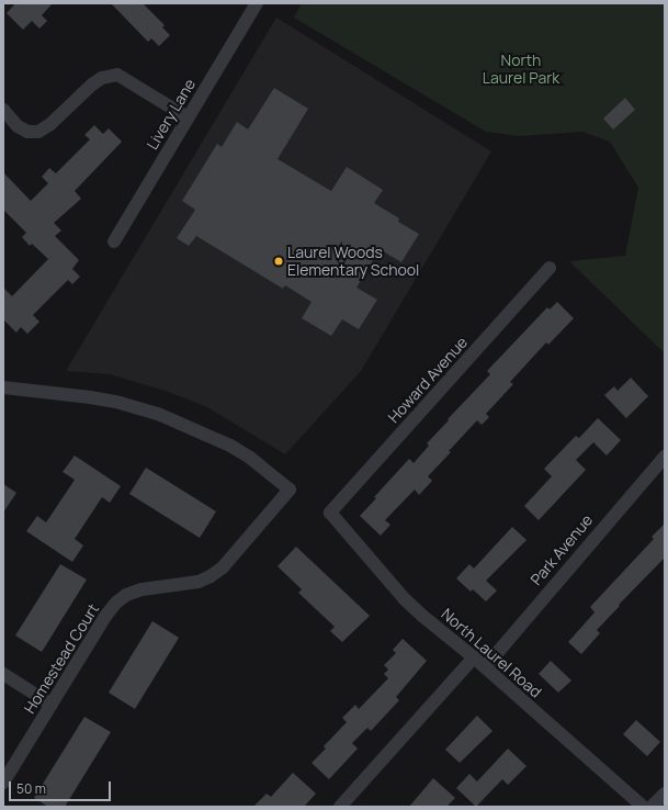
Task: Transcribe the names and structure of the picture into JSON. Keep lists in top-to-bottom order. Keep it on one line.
{"streets":{"street":["Livery Lane","Howard Avenue","Park Avenue","North Laurel Road","Homestead Court"]},"crossings":[["Howard Avenue","North Laurel Road"],["Park Avenue","North Laurel Road"]],"parks":["North Laurel Park"],"places":["Laurel Woods Elementary School"],"scale_bar":"50 m"}
